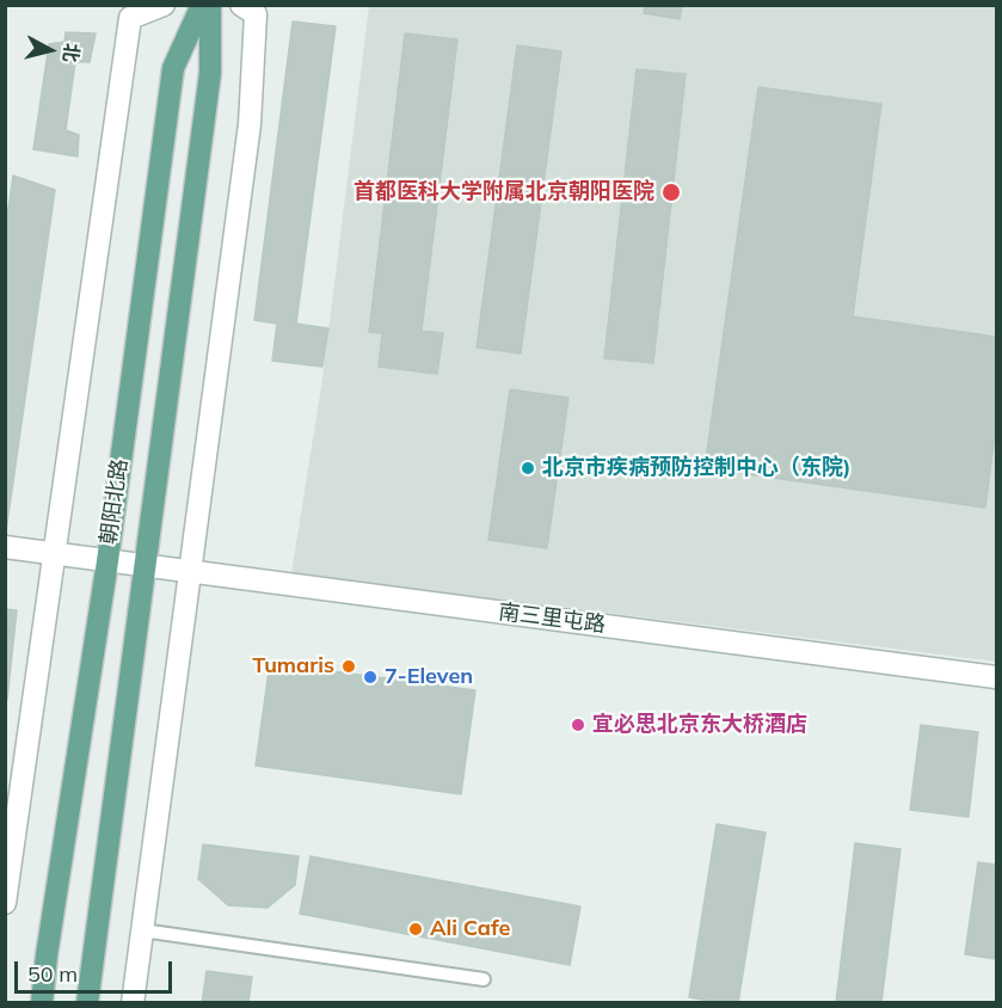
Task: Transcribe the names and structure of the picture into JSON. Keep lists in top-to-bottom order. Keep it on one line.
{"streets":{"main road":["朝阳北路"],"street":["南三里屯路"]},"crossings":[["朝阳北路","南三里屯路"]],"places":["首都医科大学附属北京朝阳医院","北京市疾病预防控制中心（东院)","Tumaris","7-Eleven","宜必思北京东大桥酒店","Ali Cafe"],"scale_bar":"50 m","north":"right"}
